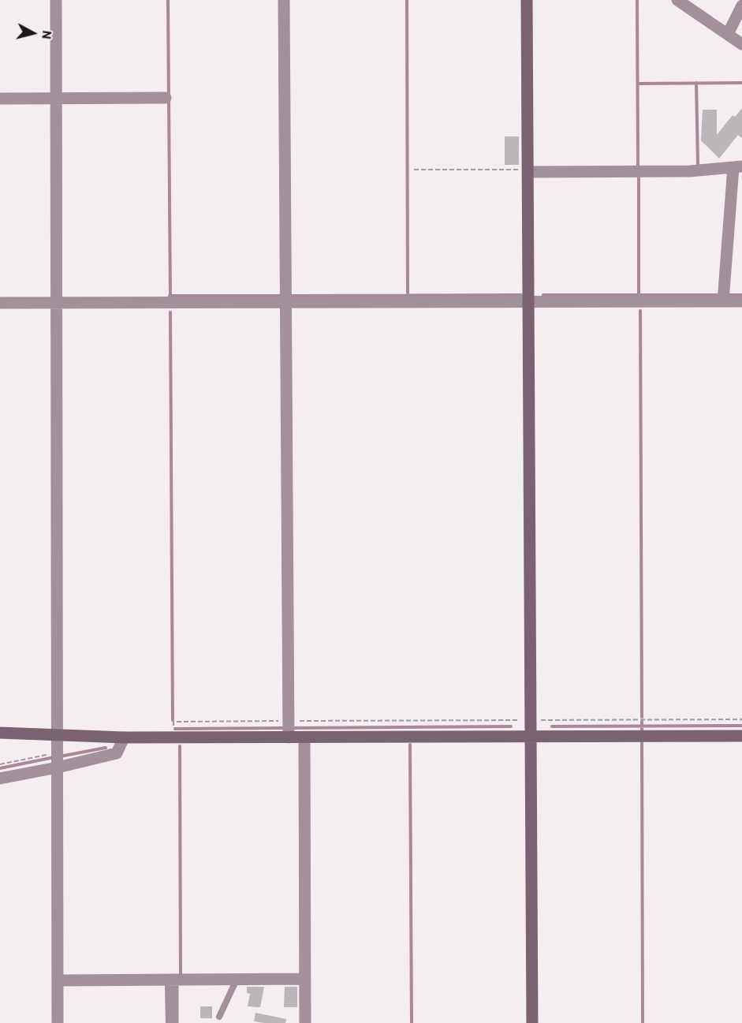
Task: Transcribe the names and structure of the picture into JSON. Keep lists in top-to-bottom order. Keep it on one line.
{"north":"right"}
